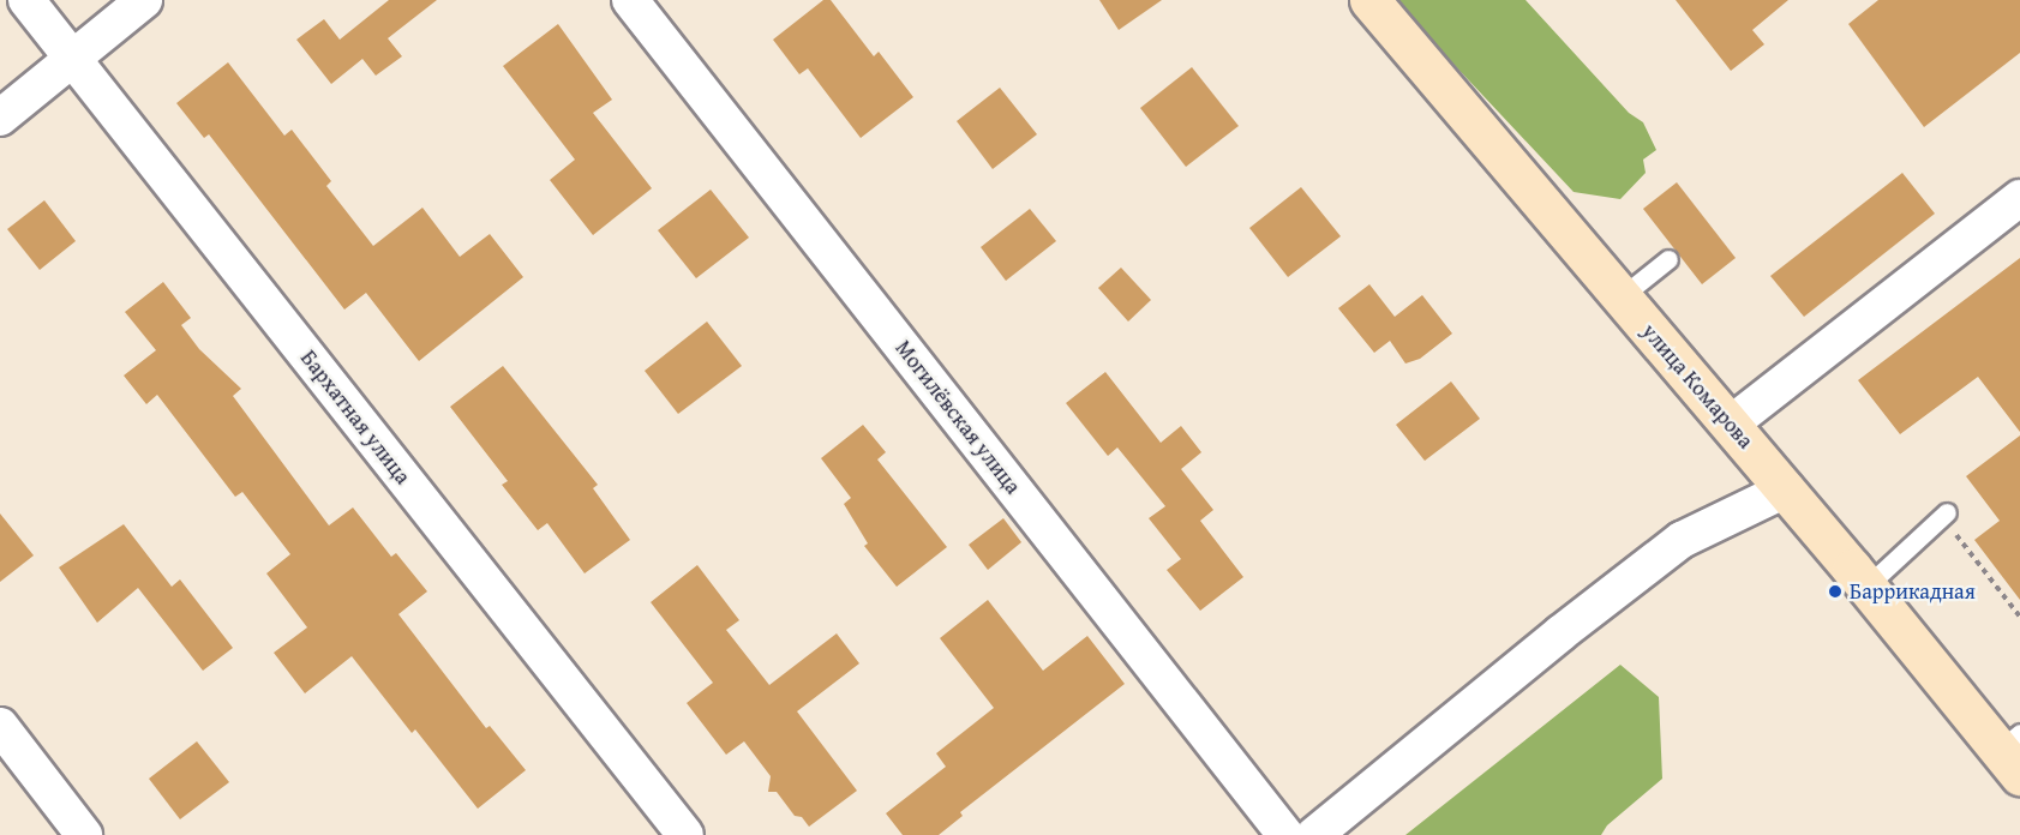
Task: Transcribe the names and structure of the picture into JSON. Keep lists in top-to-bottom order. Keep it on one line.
{"streets":{"street":["улица Комарова","Бархатная улица","Могилёвская улица"]},"places":["Баррикадная"]}
